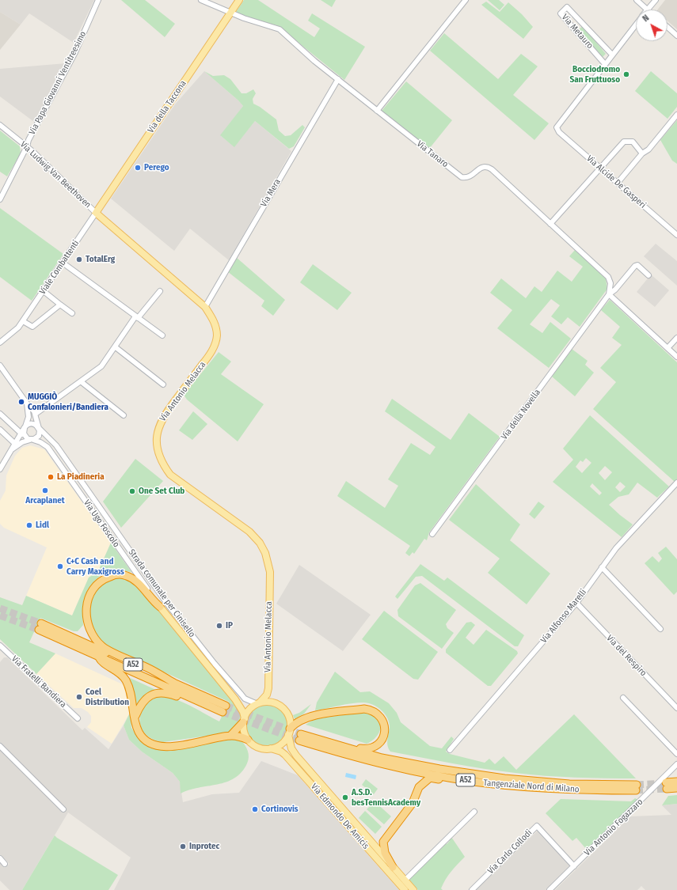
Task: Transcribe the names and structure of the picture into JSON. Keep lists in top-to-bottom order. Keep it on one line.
{"streets":{"highway":["A52","Tangenziale Nord di Milano"],"main road":["Via della Taccona","Via Antonio Melacca","Via Ugo Foscolo","Via Edmondo De Amicis"],"street":["Via Metauro","Via Papa Giovanni Ventitreesimo","Via Tanaro","Via Ludwig Van Beethoven","Via Alcide De Gasperi","Via Mera","Viale Combattenti","Via della Novella","Strada comunale per Cinisello","Via Alfonso Marelli","Via del Respiro","Via Fratelli Bandiera","Via Antonio Fogazzaro","Via Carlo Collodi"]},"crossings":[["Via Metauro","Via Alcide De Gasperi"],["Via Papa Giovanni Ventitreesimo","Via Ludwig Van Beethoven"],["Via della Taccona","Via Tanaro"],["Via della Taccona","Via Ludwig Van Beethoven"],["Via della Taccona","Viale Combattenti"],["Via della Taccona","Via Antonio Melacca"],["Via Tanaro","Via Mera"],["Via Tanaro","Via della Novella"],["Via Ludwig Van Beethoven","Viale Combattenti"],["Via Ludwig Van Beethoven","Via Antonio Melacca"],["Via Mera","Via Antonio Melacca"],["Viale Combattenti","Via Antonio Melacca"],["Via Antonio Melacca","Via Ugo Foscolo"],["Via Antonio Melacca","Strada comunale per Cinisello"],["Via Antonio Melacca","Via Edmondo De Amicis"],["Via Ugo Foscolo","Strada comunale per Cinisello"],["Via Ugo Foscolo","Via Edmondo De Amicis"],["Strada comunale per Cinisello","Via Edmondo De Amicis"],["Via Alfonso Marelli","Via del Respiro"],["Via Antonio Fogazzaro","Via Carlo Collodi"]],"places":["Bocciodromo San Fruttuoso","Perego","TotalErg","MUGGIÒ Confalonieri/Bandiera","La Piadineria","Arcaplanet","One Set Club","Lidl","C+C Cash and Carry Maxigross","IP","Coel Distribution","A.S.D. besTennisAcademy","Cortinovis","Inprotec"],"north":"top left"}
